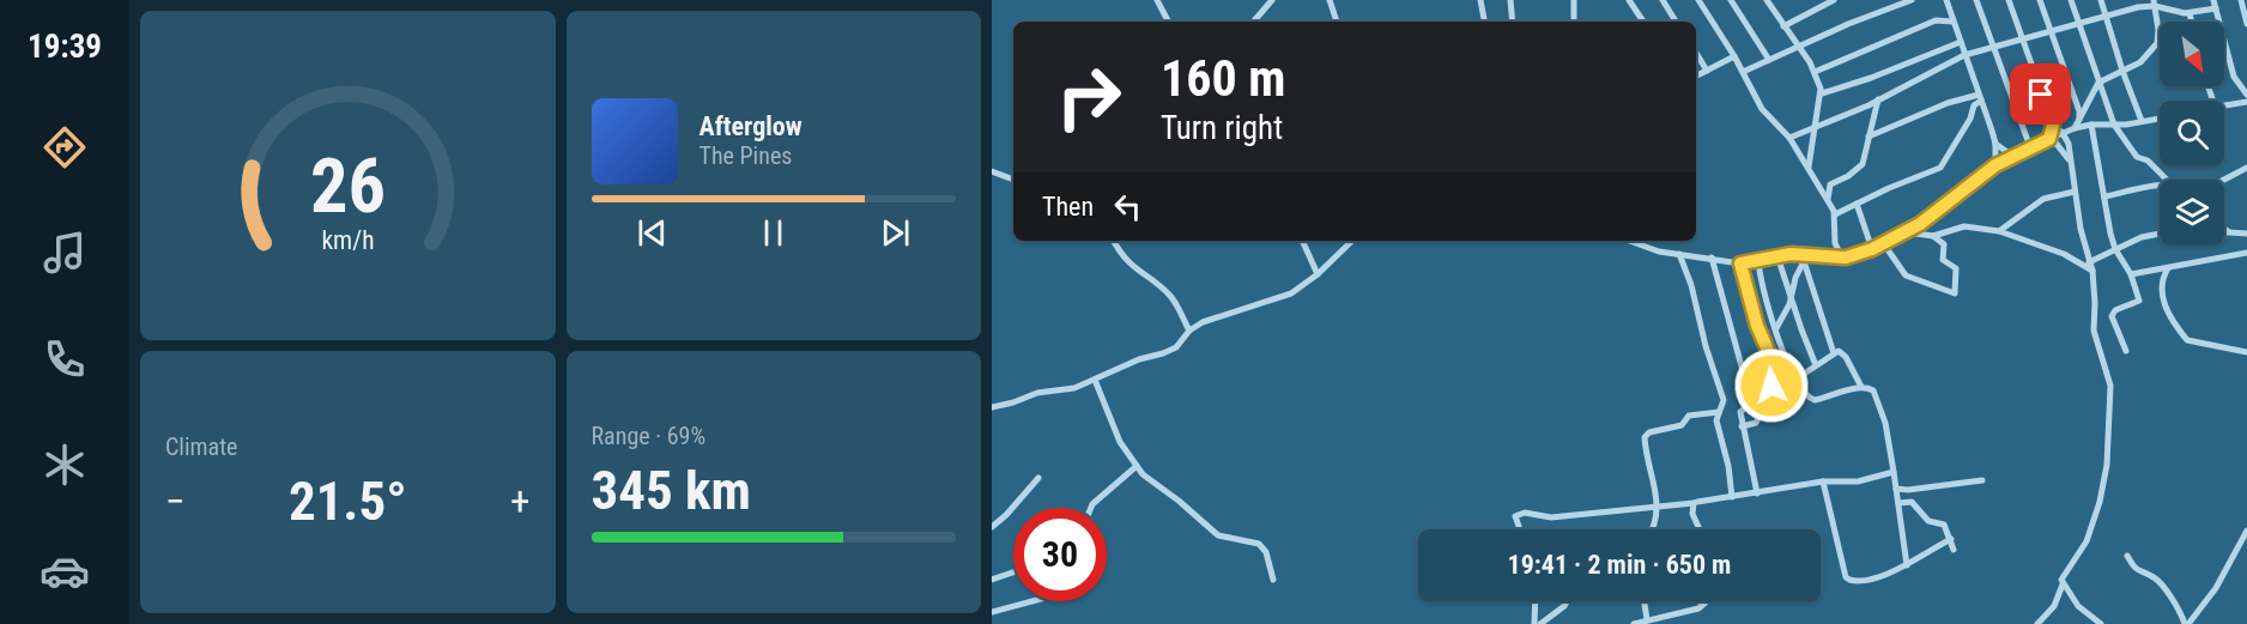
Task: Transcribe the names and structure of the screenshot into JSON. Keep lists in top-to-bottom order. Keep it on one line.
{"north":"bottom right","page":{"tabs":"19:39","turn":["160 m","Turn right"],"song":["Afterglow","The Pines"],"then":"Then","tile":["Climate",["Range · 69%","345 km"]],"heat":["−","21.5°","+"],"limit":"30","trip":"19:41 · 2 min · 650 m","gauge":["26","km/h"]}}
